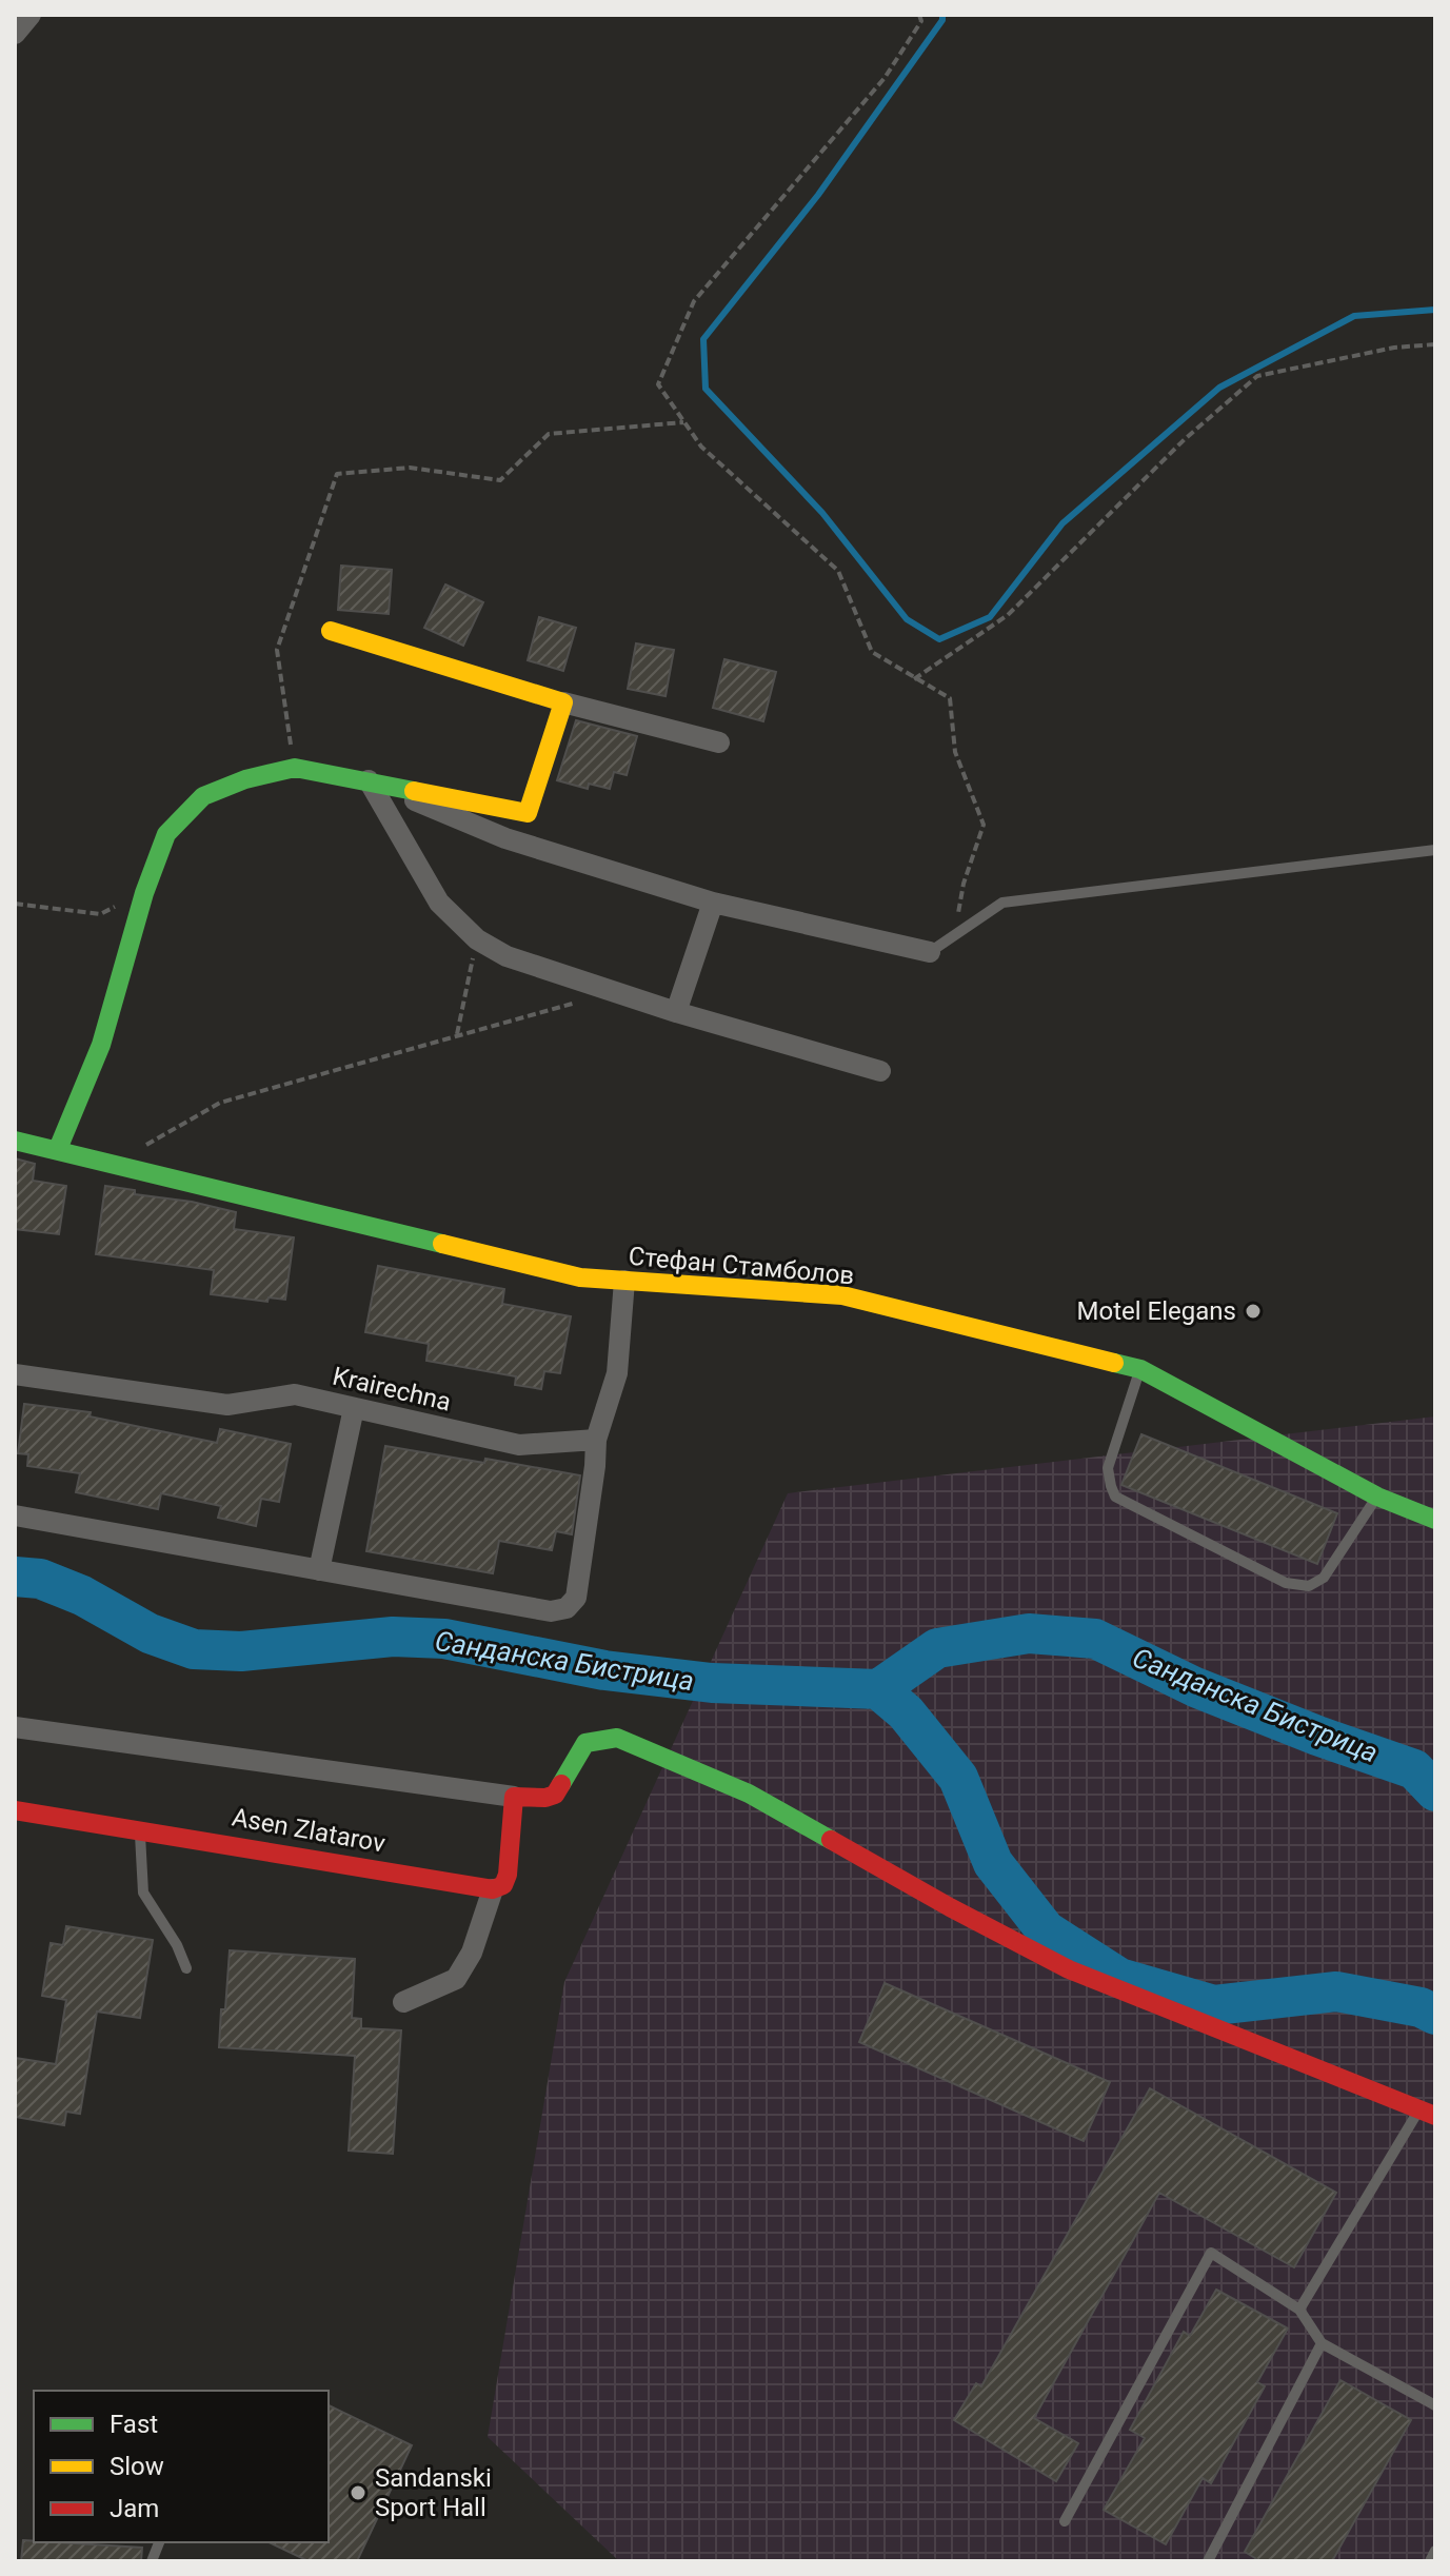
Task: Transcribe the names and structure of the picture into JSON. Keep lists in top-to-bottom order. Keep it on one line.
{"streets":{"street":["Стефан Стамболов","Krairechna","Asen Zlatarov"]},"water":["Санданска Бистрица"],"places":["Motel Elegans","Sandanski Sport Hall"],"legend":["Fast","Slow","Jam"]}
